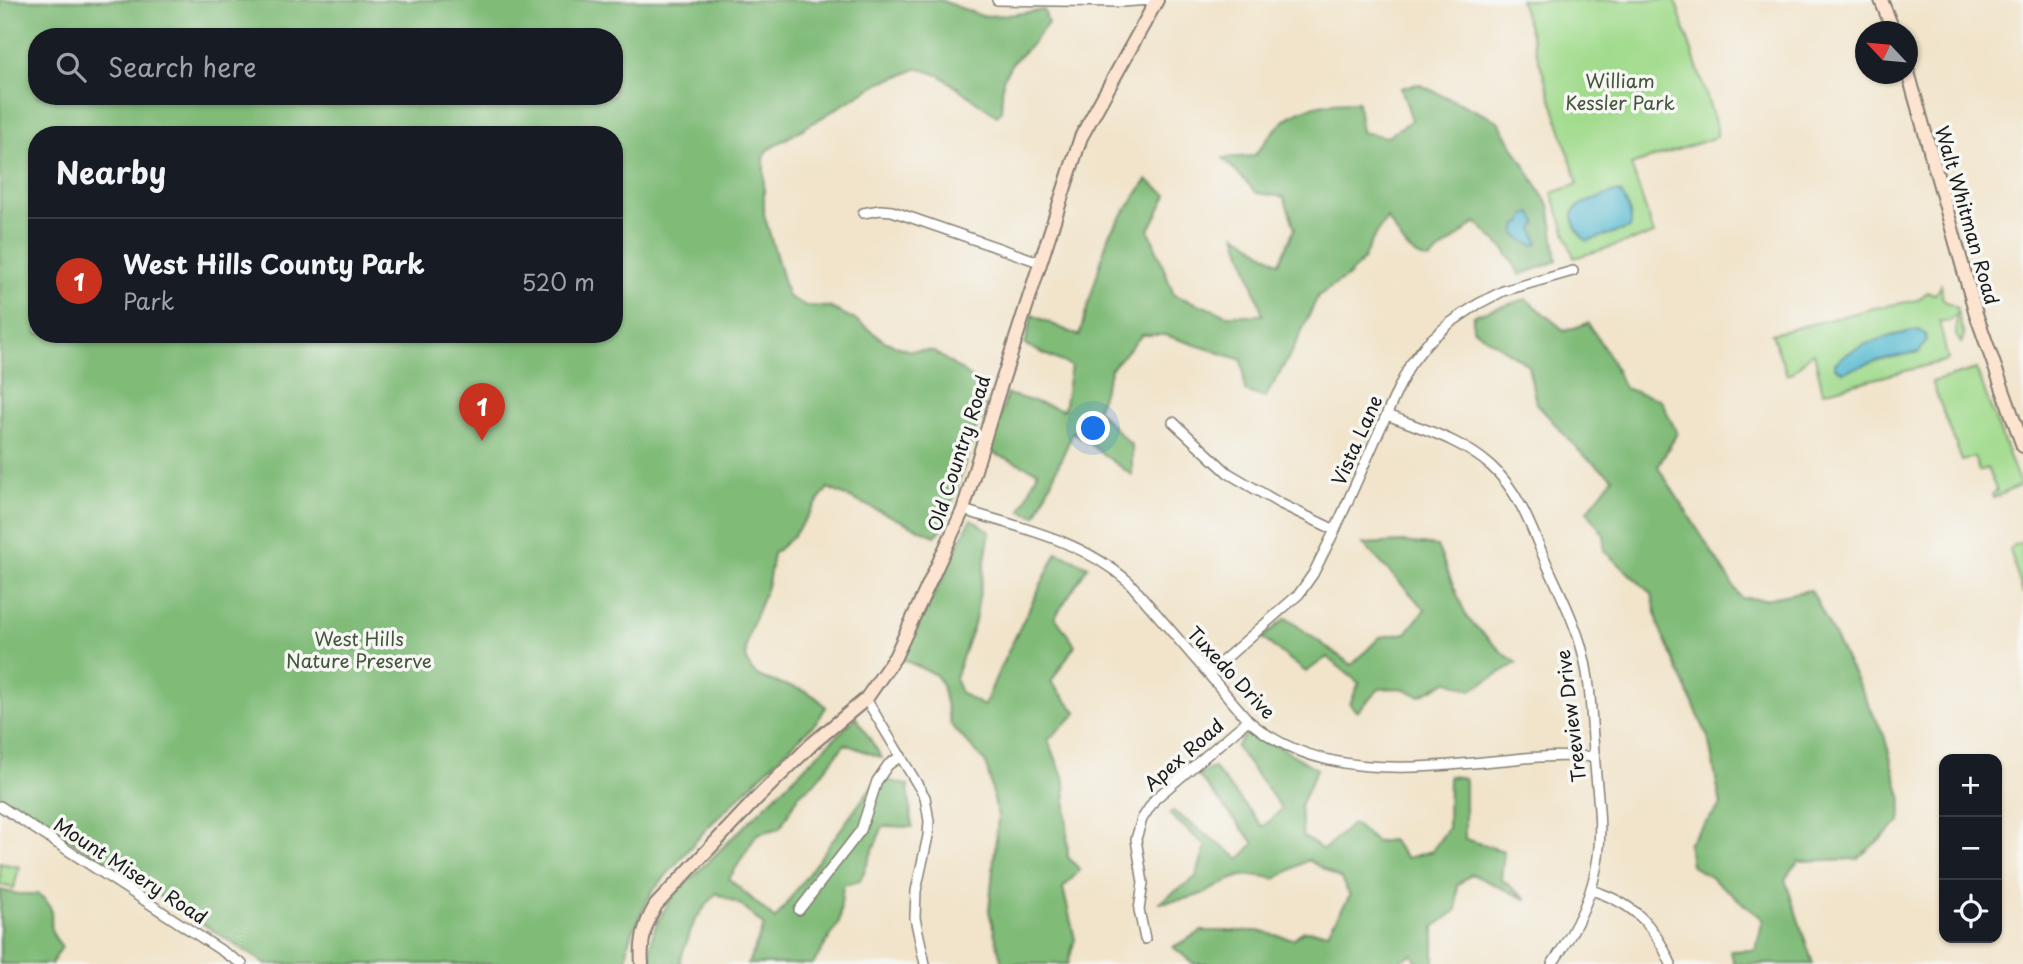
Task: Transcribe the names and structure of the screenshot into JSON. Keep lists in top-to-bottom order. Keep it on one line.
{"streets":{"main road":["Walt Whitman Road","Old Country Road"],"street":["Vista Lane","Tuxedo Drive","Treeview Drive","Apex Road","Mount Misery Road"]},"crossings":[["Vista Lane","Tuxedo Drive"],["Vista Lane","Treeview Drive"],["Old Country Road","Tuxedo Drive"],["Tuxedo Drive","Treeview Drive"],["Tuxedo Drive","Apex Road"]],"parks":["William Kessler Park","West Hills Nature Preserve"],"north":"top left","page":{"search":"Search here","heading":"Nearby","list":[{"mark":"1","name":"West Hills County Park","note":"Park","value":"520 m"}],"pins":"1","map_buttons":["+","−"]}}
